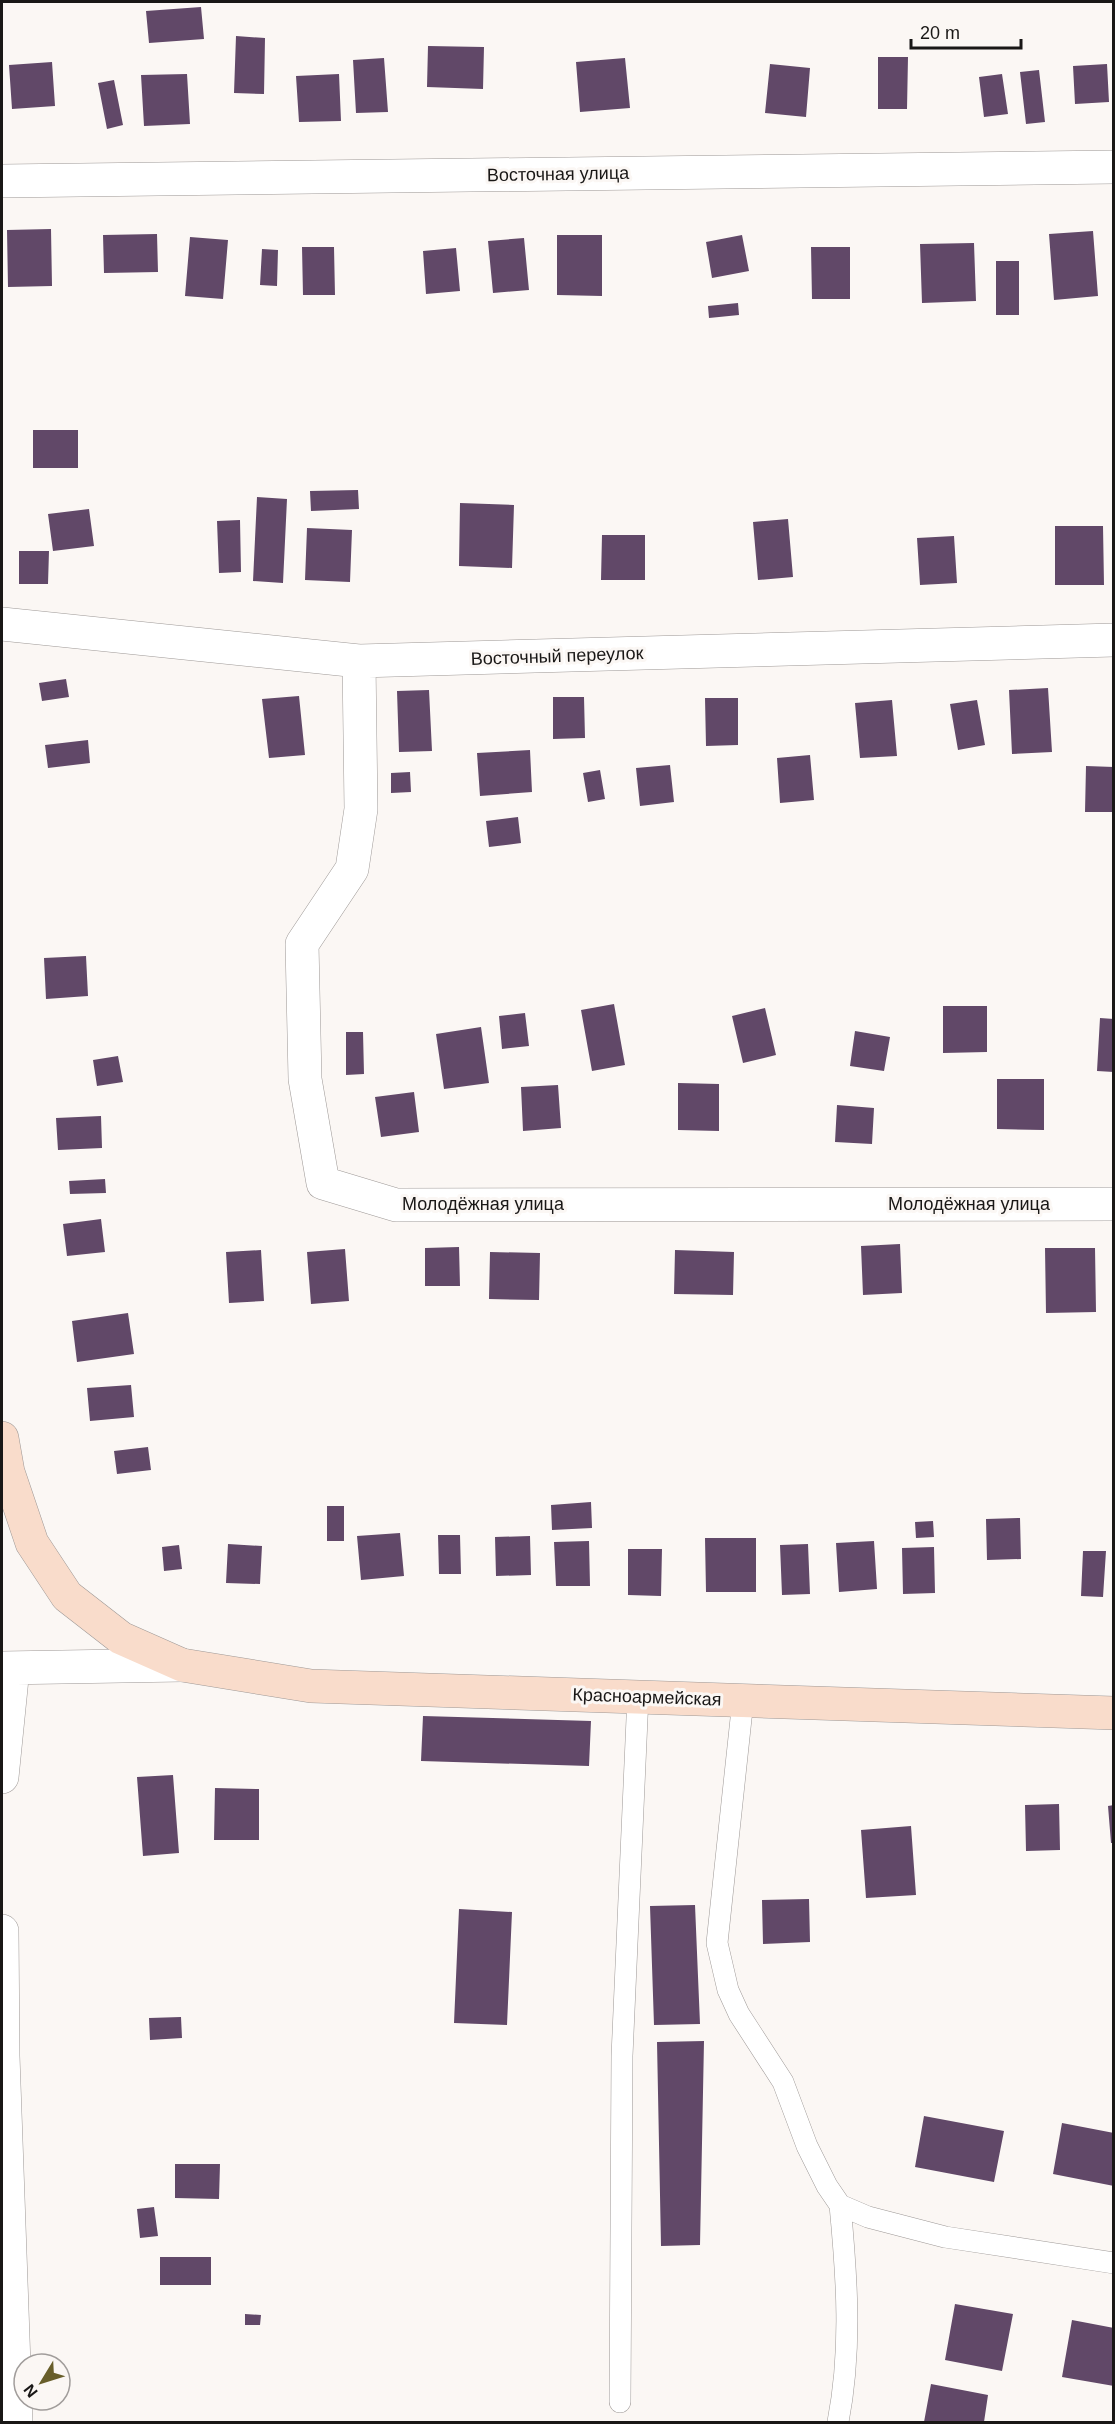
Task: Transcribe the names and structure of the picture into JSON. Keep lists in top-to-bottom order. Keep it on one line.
{"streets":{"street":["Восточная улица","Восточный переулок","Молодёжная улица","Красноармейская"]},"crossings":[["Восточный переулок","Молодёжная улица"]],"scale_bar":"20 m","north":"bottom left"}
